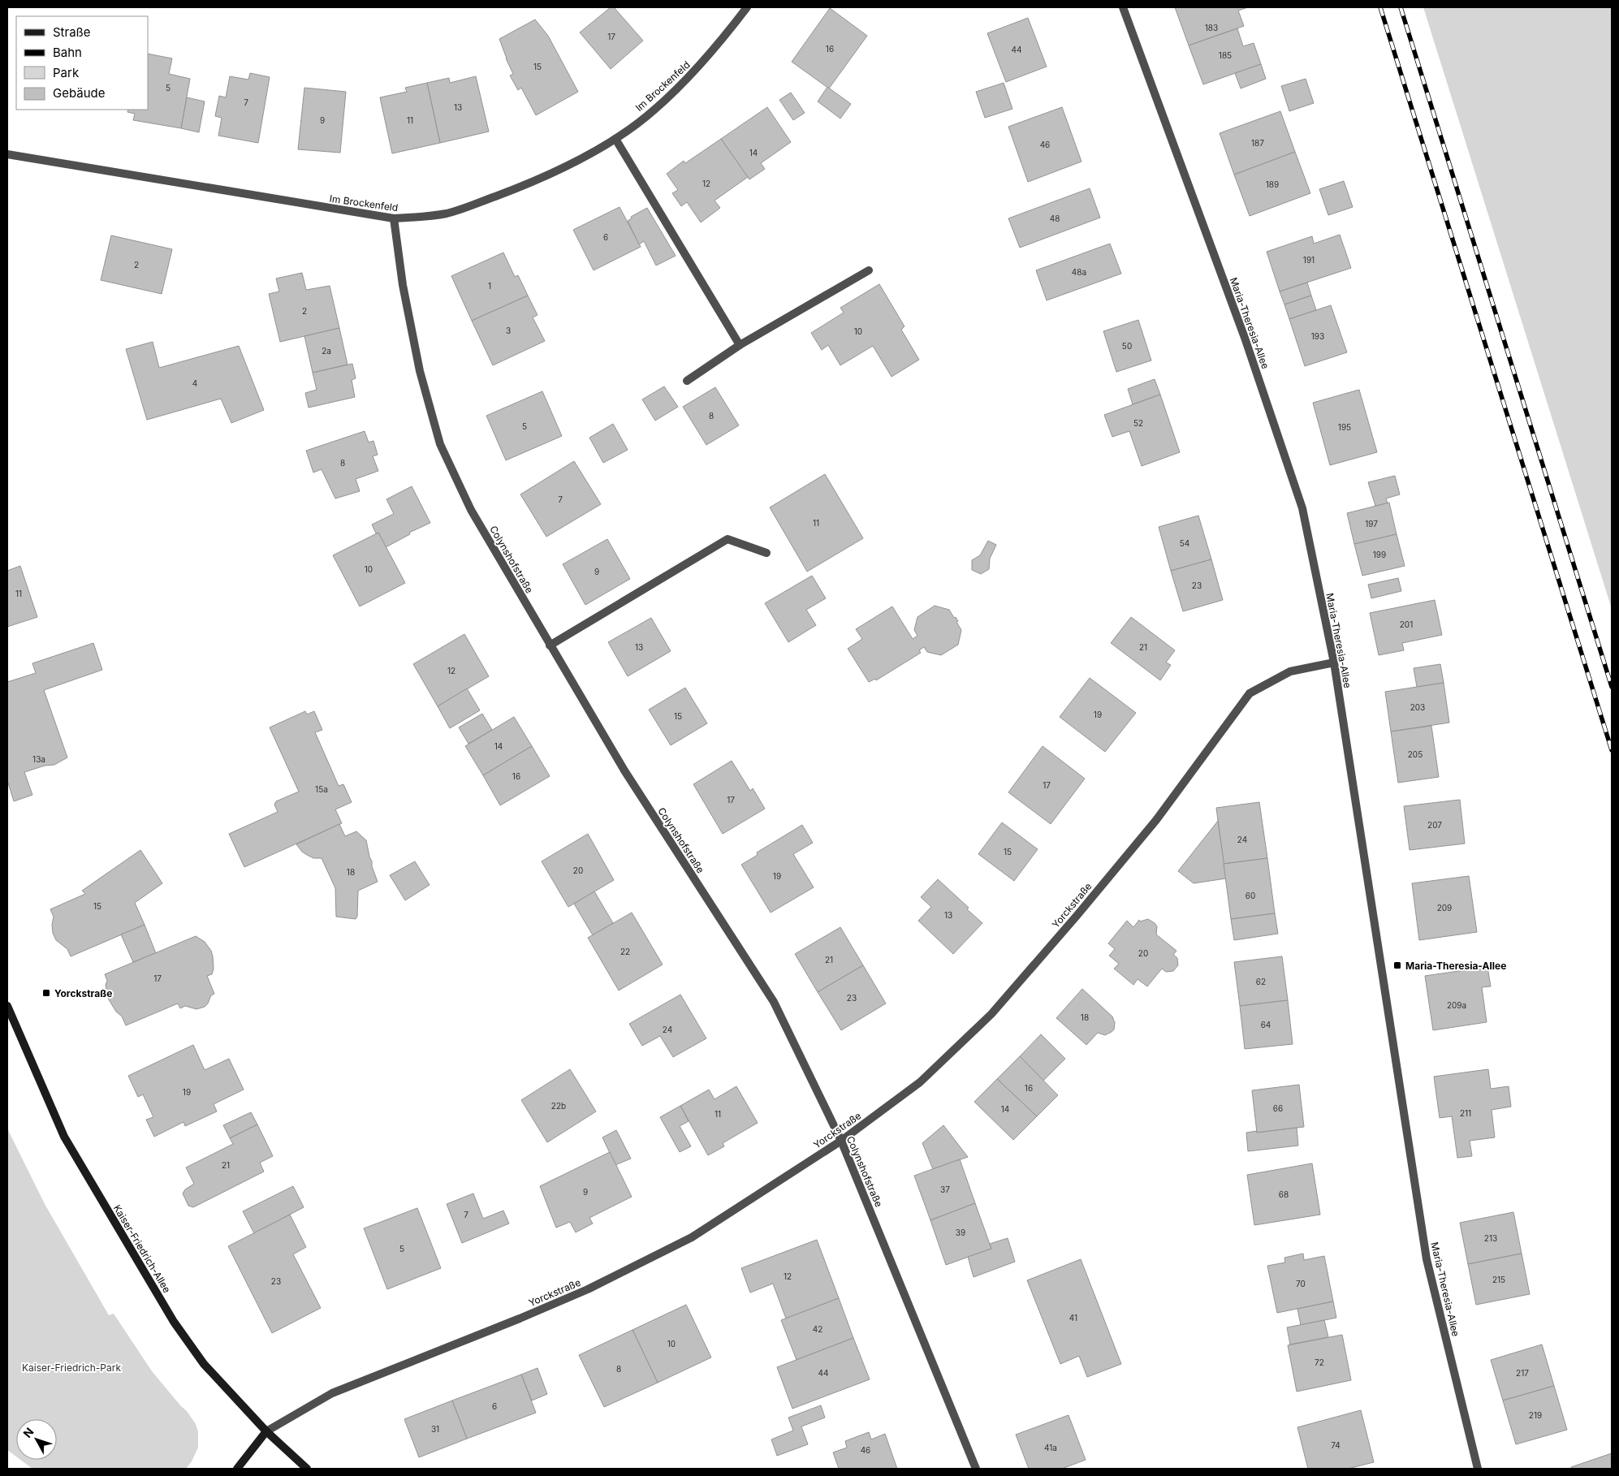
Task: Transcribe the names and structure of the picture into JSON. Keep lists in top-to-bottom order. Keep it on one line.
{"streets":{"street":["Im Brockenfeld","Maria-Theresia-Allee","Colynshofstraße","Yorckstraße","Kaiser-Friedrich-Allee"]},"crossings":[["Im Brockenfeld","Colynshofstraße"],["Maria-Theresia-Allee","Yorckstraße"],["Colynshofstraße","Yorckstraße"],["Yorckstraße","Kaiser-Friedrich-Allee"]],"parks":["Kaiser-Friedrich-Park"],"places":{"transit":["Maria-Theresia-Allee","Yorckstraße"]},"house_numbers":["183","17","16","44","185","15","5","7","13","9","11","187","46","14","12","189","48","6","191","2","48a","1","2","3","10","193","50","2a","4","8","52","5","195","8","7","11","197","54","199","10","9","23","11","201","13","21","12","203","19","15","14","205","13a","16","17","15a","17","207","24","15","20","18","19","60","15","209","13","22","20","21","17","62","23","209a","18","64","24","16","19","22b","66","14","211","11","21","37","9","68","7","39","213","5","12","215","23","70","41","42","10","72","8","44","217","6","219","31","74","41a","46"],"legend":["Straße","Bahn","Park","Gebäude"],"north":"top left"}
